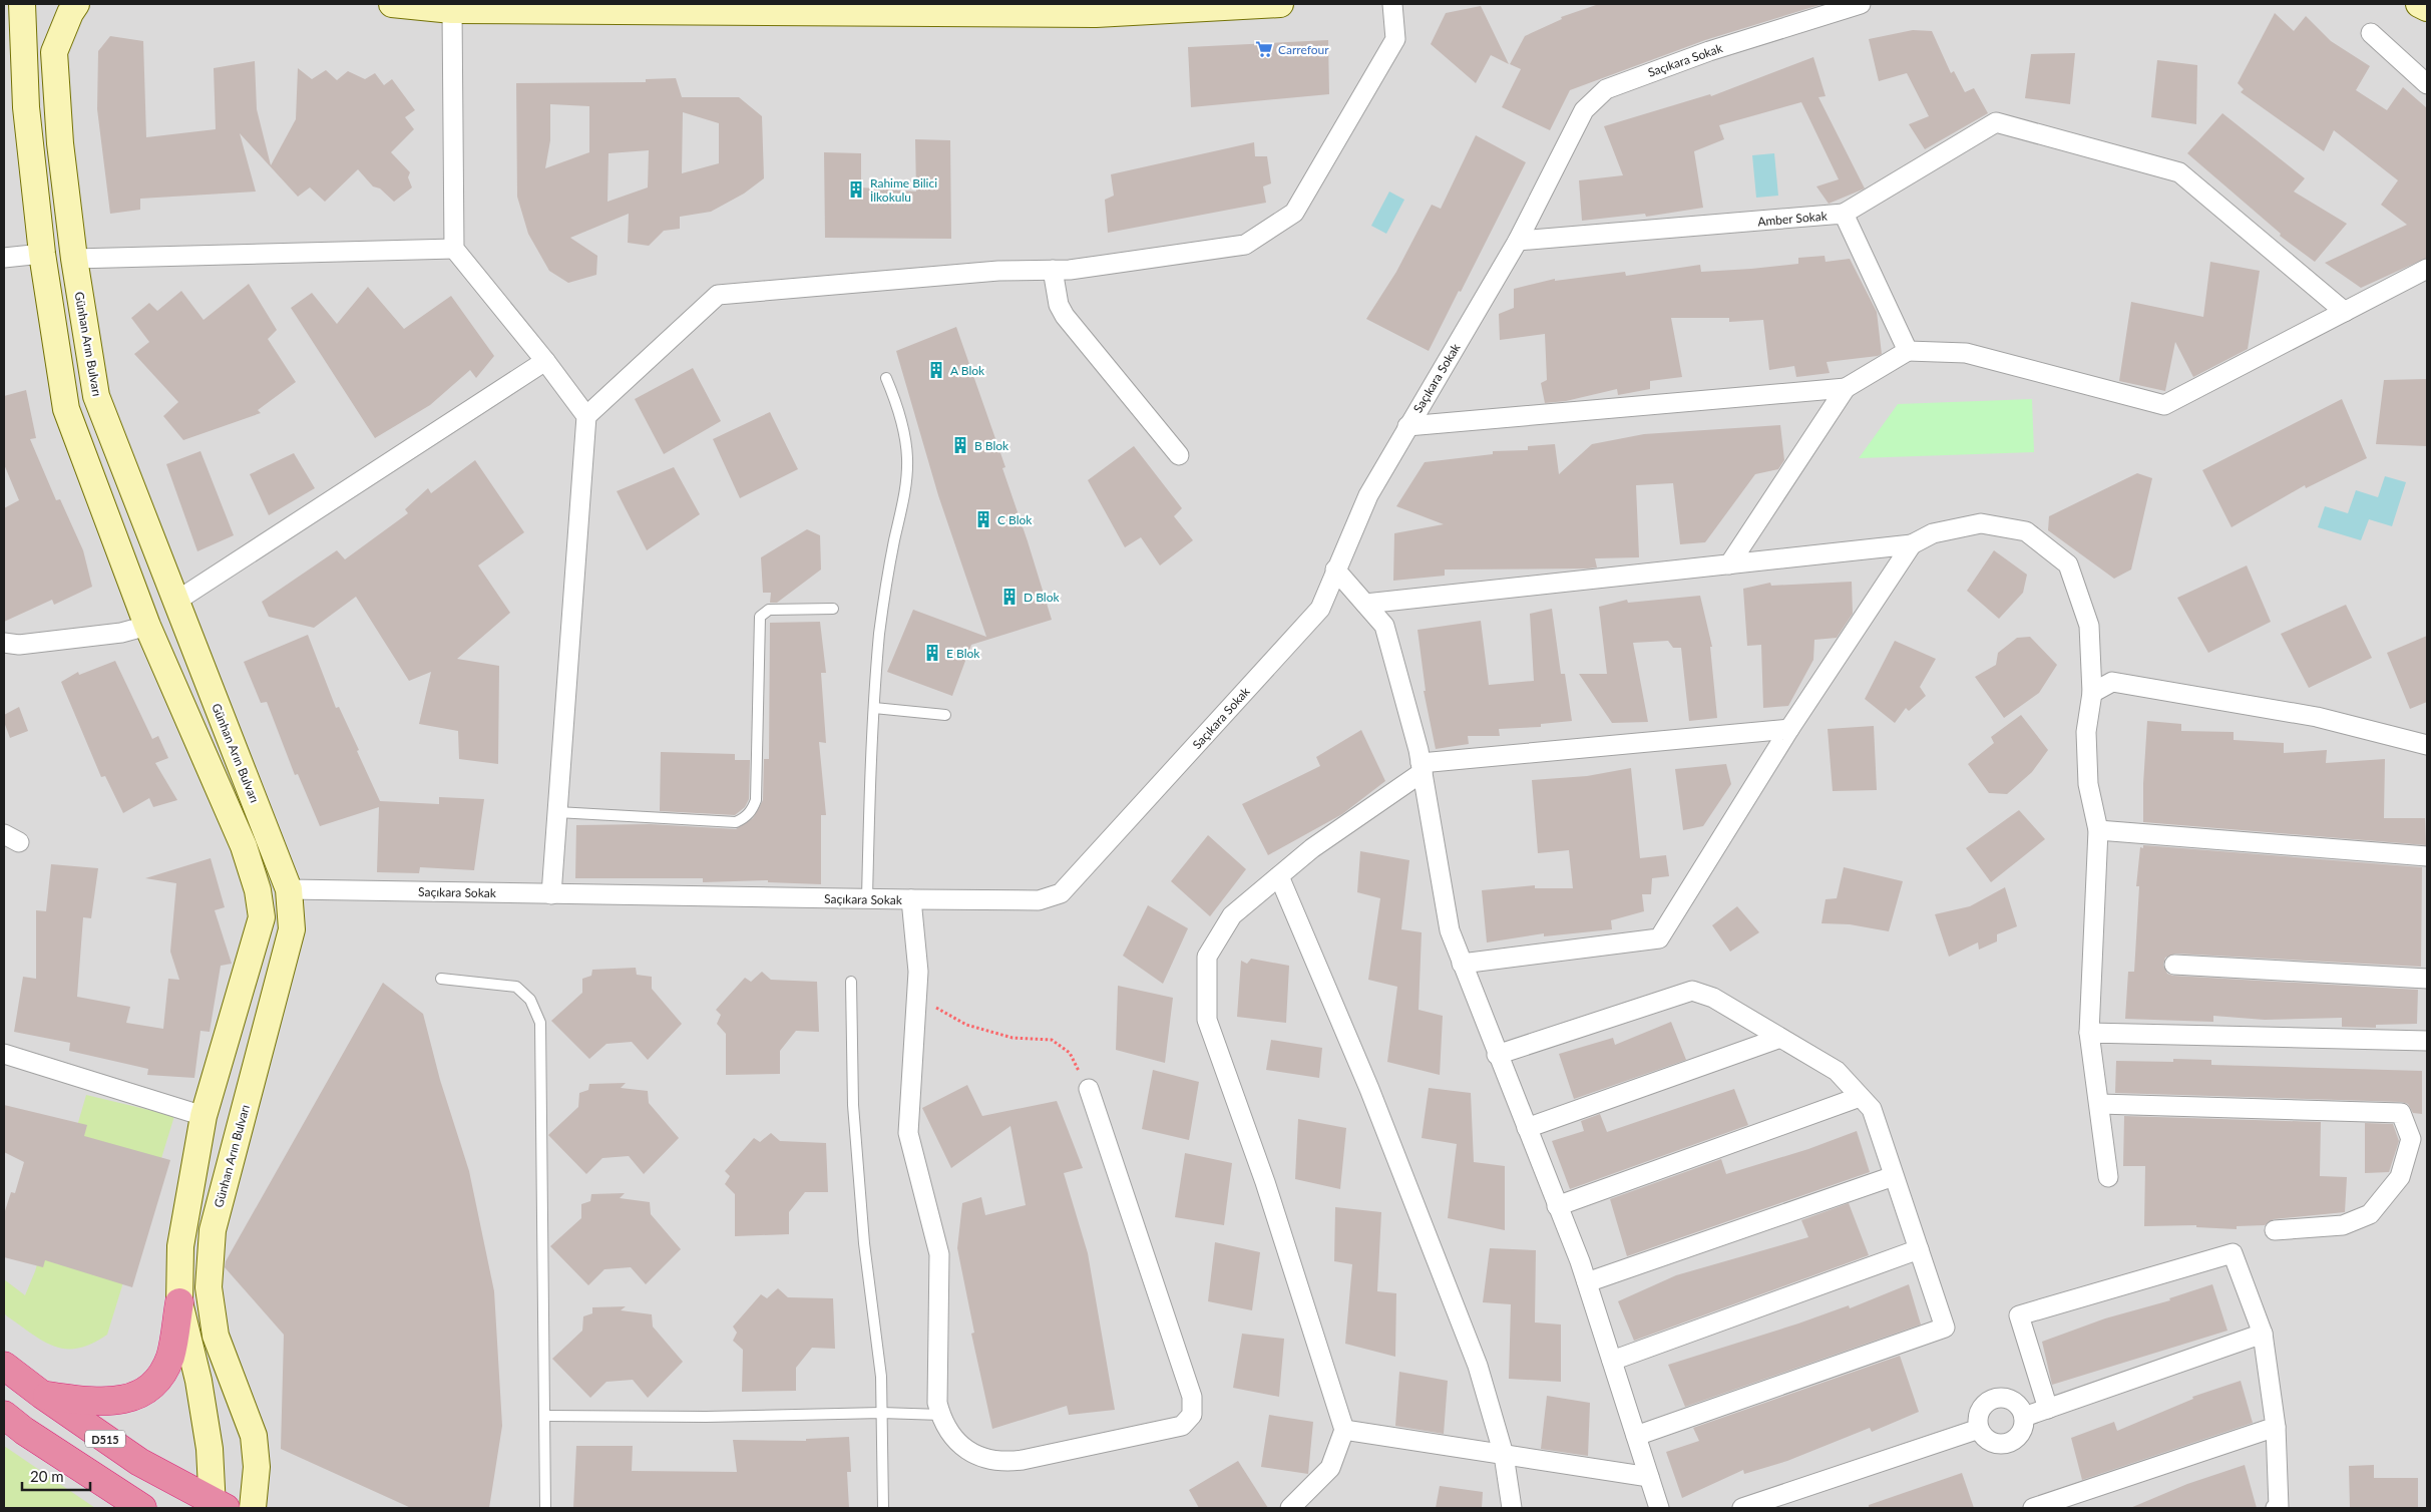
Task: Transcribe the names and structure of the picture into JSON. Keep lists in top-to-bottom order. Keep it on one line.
{"streets":{"highway":["D515"],"main road":["Günhan Arın Bulvarı"],"street":["Saçıkara Sokak","Amber Sokak"]},"crossings":[["Saçıkara Sokak","Amber Sokak"],["Saçıkara Sokak","Günhan Arın Bulvarı"]],"places":{"supermarket":["Carrefour"],"building":["Rahime Bilici İlkokulu","A Blok","B Blok","C Blok","D Blok","E Blok"]},"scale_bar":"20 m"}
